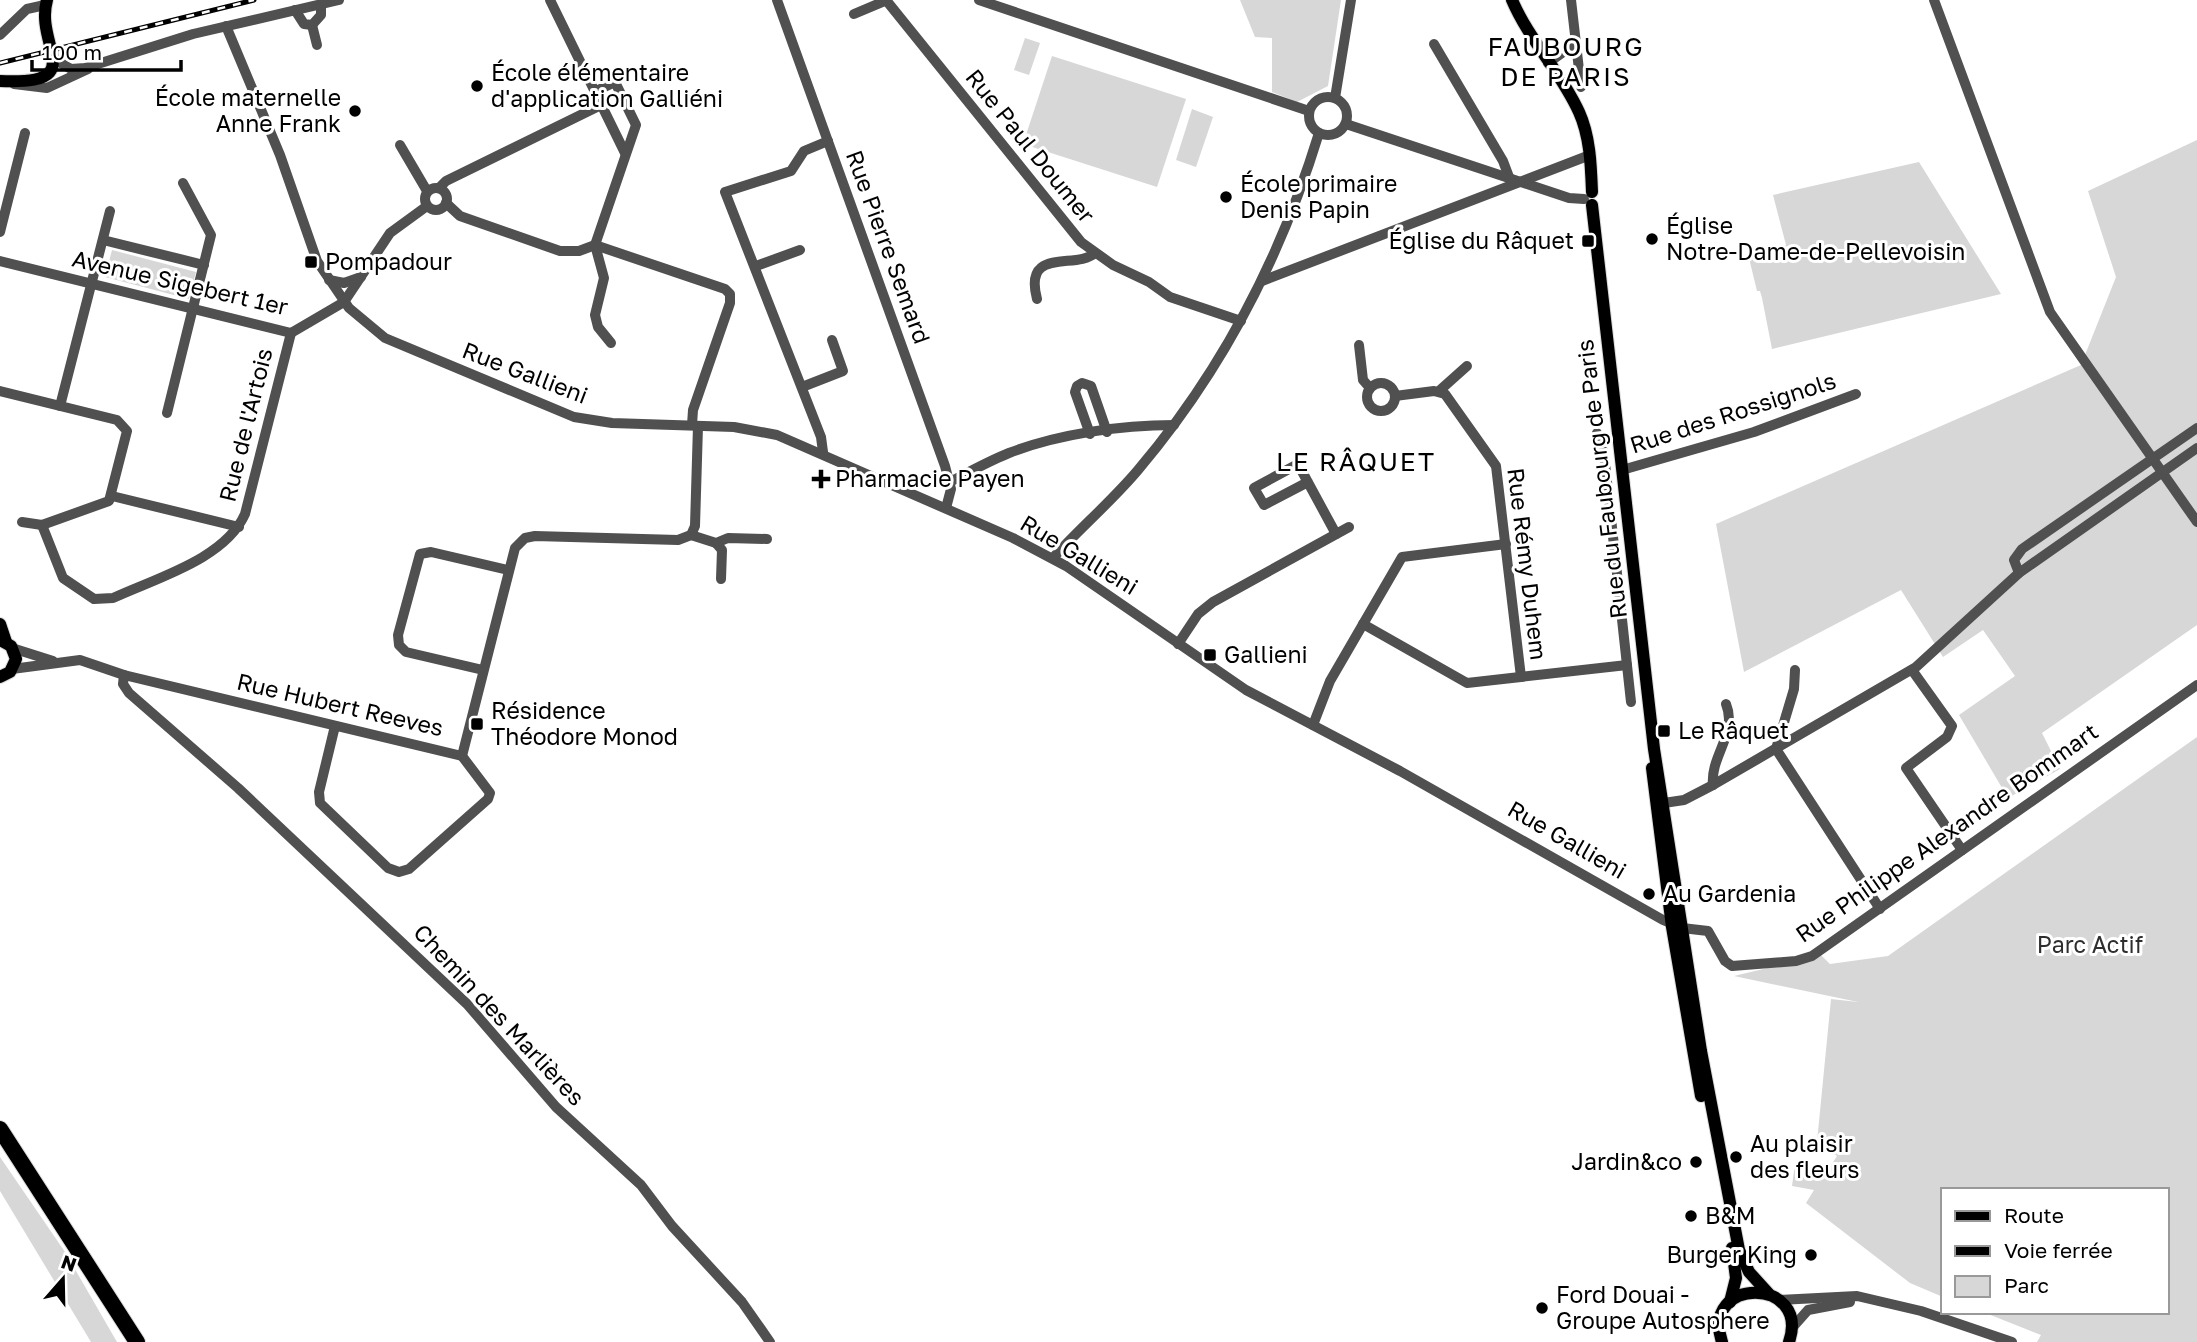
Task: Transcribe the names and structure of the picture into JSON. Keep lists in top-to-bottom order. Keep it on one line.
{"streets":{"main road":["Rue du Faubourg de Paris"],"street":["Rue Paul Doumer","Rue Pierre Semard","Avenue Sigebert 1er","Rue Gallieni","Rue des Rossignols","Rue de l'Artois","Rue Rémy Duhem","Rue Hubert Reeves","Rue Philippe Alexandre Bommart","Chemin des Marlières"]},"crossings":[["Rue Pierre Semard","Rue Gallieni"],["Avenue Sigebert 1er","Rue Gallieni"],["Avenue Sigebert 1er","Rue de l'Artois"],["Rue Gallieni","Rue du Faubourg de Paris"],["Rue Gallieni","Rue Philippe Alexandre Bommart"],["Rue des Rossignols","Rue du Faubourg de Paris"],["Rue du Faubourg de Paris","Rue Philippe Alexandre Bommart"],["Rue Hubert Reeves","Chemin des Marlières"]],"districts":["FAUBOURG DE PARIS","LE RÂQUET"],"parks":["Parc Actif"],"places":{"other":["École élémentaire d'application Galliéni","École maternelle Anne Frank","École primaire Denis Papin","Église Notre-Dame-de-Pellevoisin","Au Gardenia","Au plaisir des fleurs","Jardin&co","B&M","Burger King","Ford Douai - Groupe Autosphere"],"transit":["Église du Râquet","Pompadour","Gallieni","Résidence Théodore Monod","Le Râquet"],"health":["Pharmacie Payen"]},"legend":["Route","Voie ferrée","Parc"],"scale_bar":"100 m","north":"top"}
